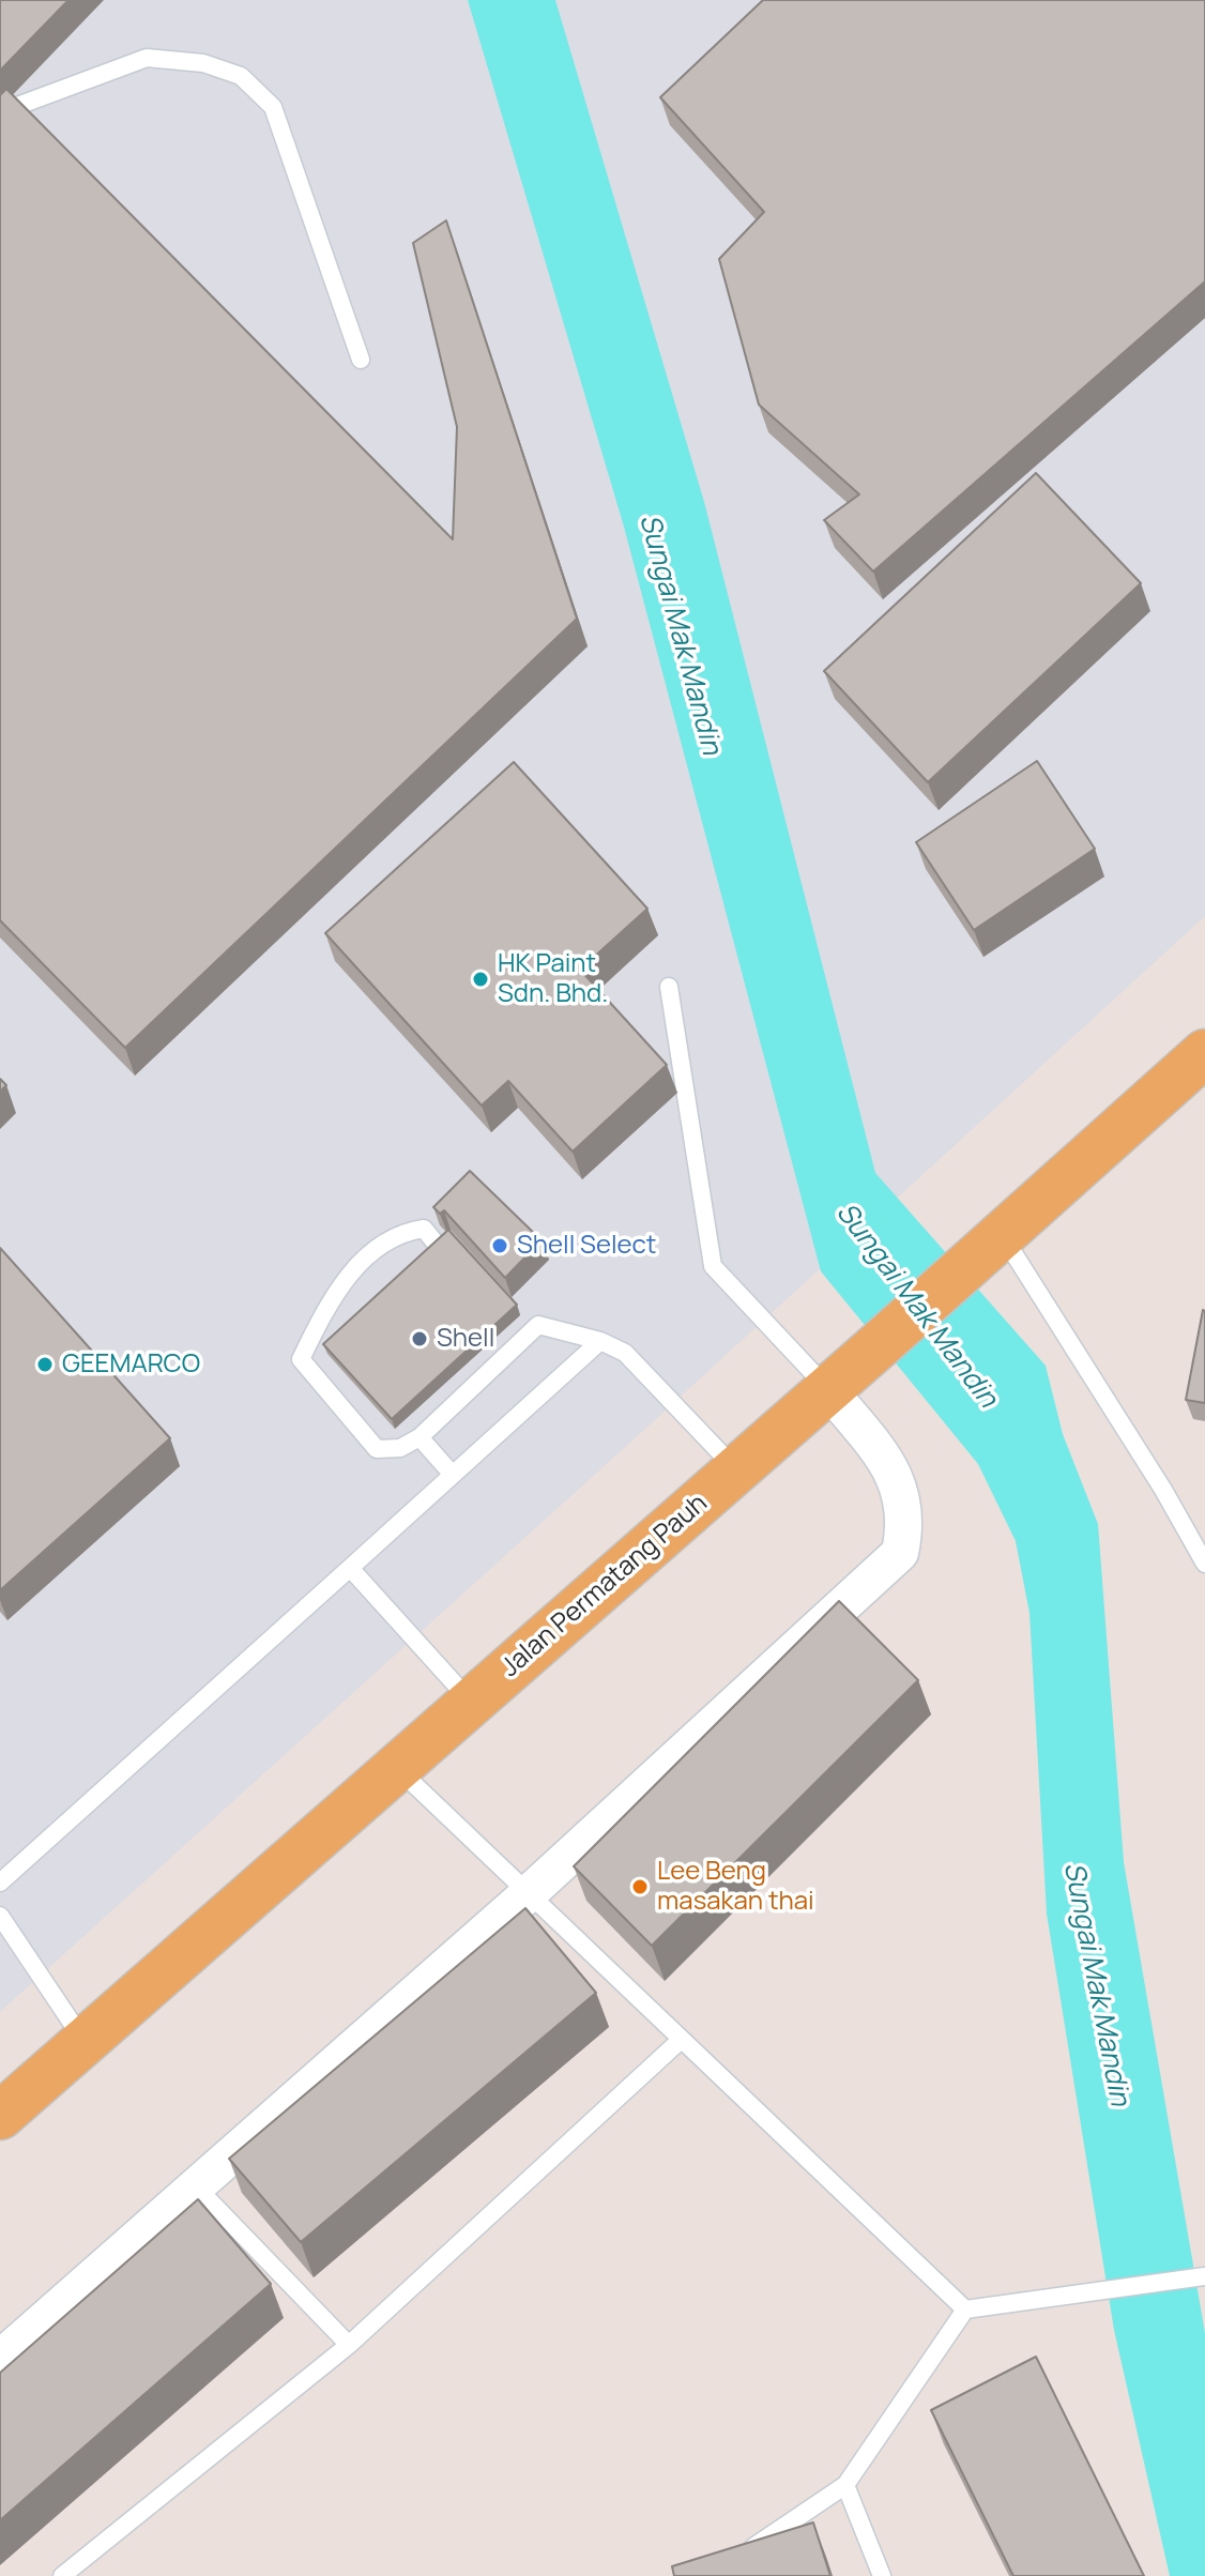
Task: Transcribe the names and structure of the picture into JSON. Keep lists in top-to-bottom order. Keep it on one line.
{"streets":{"main road":["Jalan Permatang Pauh"]},"water":["Sungai Mak Mandin"],"places":["HK Paint Sdn. Bhd.","Shell Select","Shell","GEEMARCO","Lee Beng masakan thai"]}
